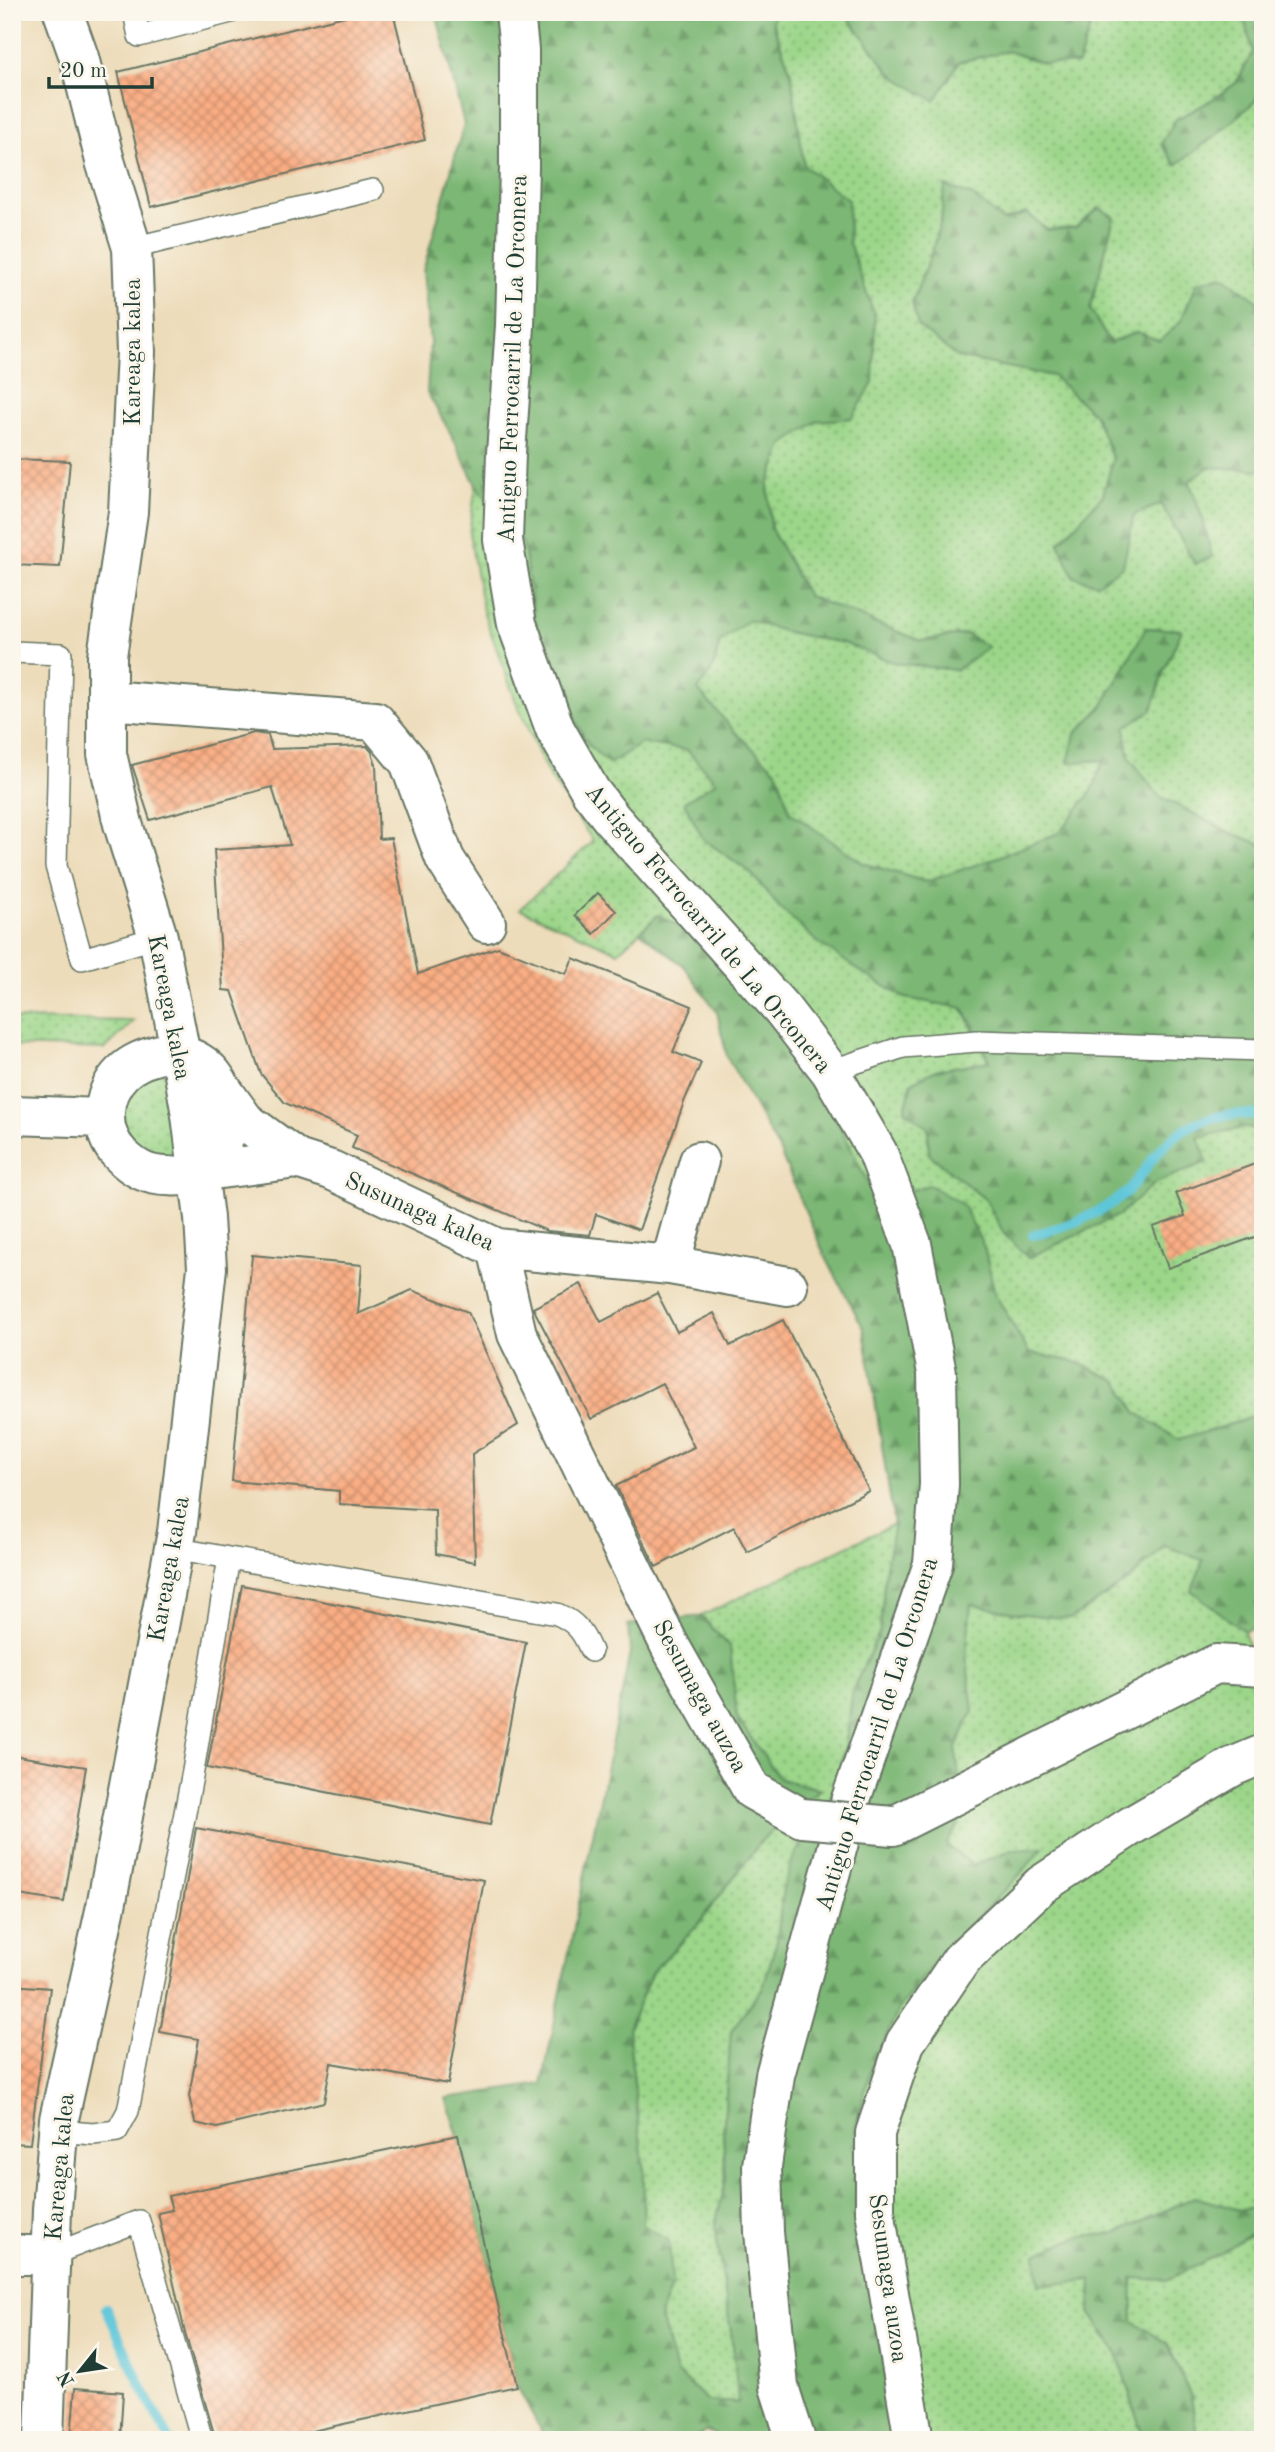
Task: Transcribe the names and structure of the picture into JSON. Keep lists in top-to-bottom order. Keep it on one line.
{"streets":{"street":["Kareaga kalea","Antiguo Ferrocarril de La Orconera","Susunaga kalea","Sesumaga auzoa"]},"crossings":[["Susunaga kalea","Sesumaga auzoa"]],"scale_bar":"20 m","north":"bottom left"}
